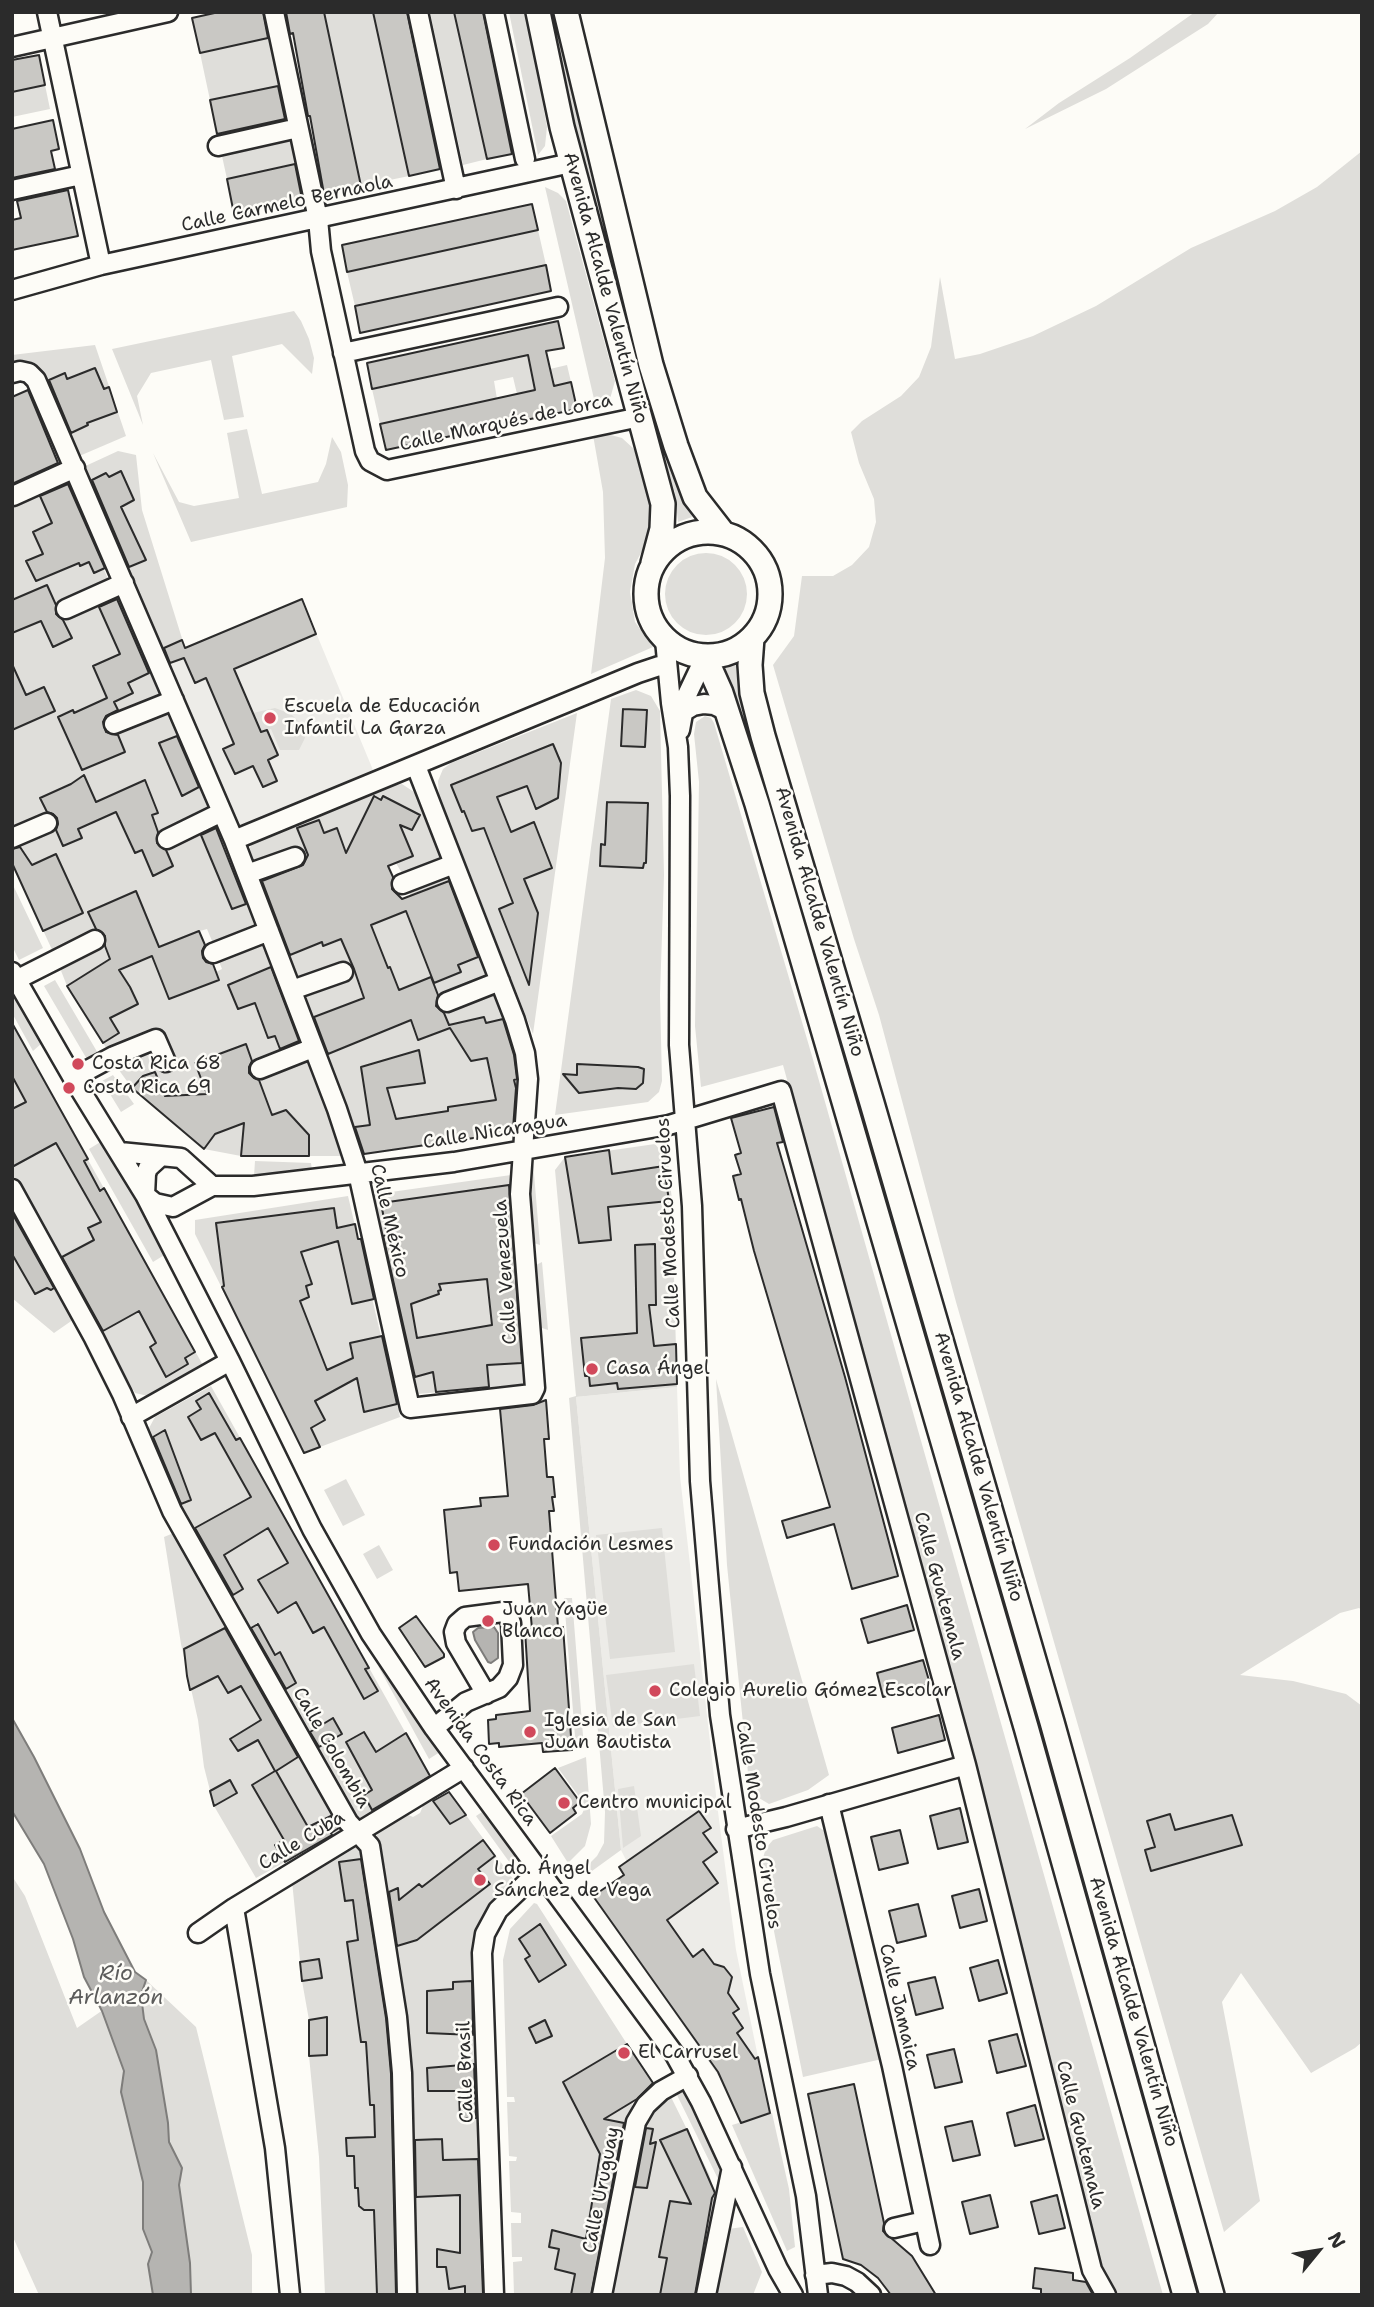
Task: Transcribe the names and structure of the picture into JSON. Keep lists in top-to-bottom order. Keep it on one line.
{"streets":{"street":["Calle Carmelo Bernaola","Avenida Alcalde Valentín Niño","Calle Marqués de Lorca","Calle Nicaragua","Calle México","Calle Modesto Ciruelos","Calle Venezuela","Calle Guatemala","Calle Colombia","Avenida Costa Rica","Calle Cuba","Calle Jamaica","Calle Brasil","Calle Uruguay"]},"crossings":[["Calle Carmelo Bernaola","Avenida Alcalde Valentín Niño"],["Calle Carmelo Bernaola","Calle Marqués de Lorca"],["Avenida Alcalde Valentín Niño","Calle Marqués de Lorca"],["Avenida Alcalde Valentín Niño","Calle Modesto Ciruelos"],["Calle Nicaragua","Calle México"],["Calle Nicaragua","Calle Modesto Ciruelos"],["Calle Nicaragua","Calle Venezuela"],["Calle Nicaragua","Calle Guatemala"],["Calle Nicaragua","Avenida Costa Rica"],["Calle México","Calle Venezuela"],["Calle Modesto Ciruelos","Avenida Costa Rica"],["Calle Colombia","Calle Cuba"],["Avenida Costa Rica","Calle Cuba"],["Avenida Costa Rica","Calle Brasil"],["Avenida Costa Rica","Calle Uruguay"]],"water":["Río Arlanzón"],"places":["Escuela de Educación Infantil La Garza","Costa Rica 68","Costa Rica 69","Casa Ángel","Fundación Lesmes","Juan Yagüe Blanco","Colegio Aurelio Gómez Escolar","Iglesia de San Juan Bautista","Centro municipal","Ldo. Ángel Sánchez de Vega","El Carrusel"],"north":"top right"}
